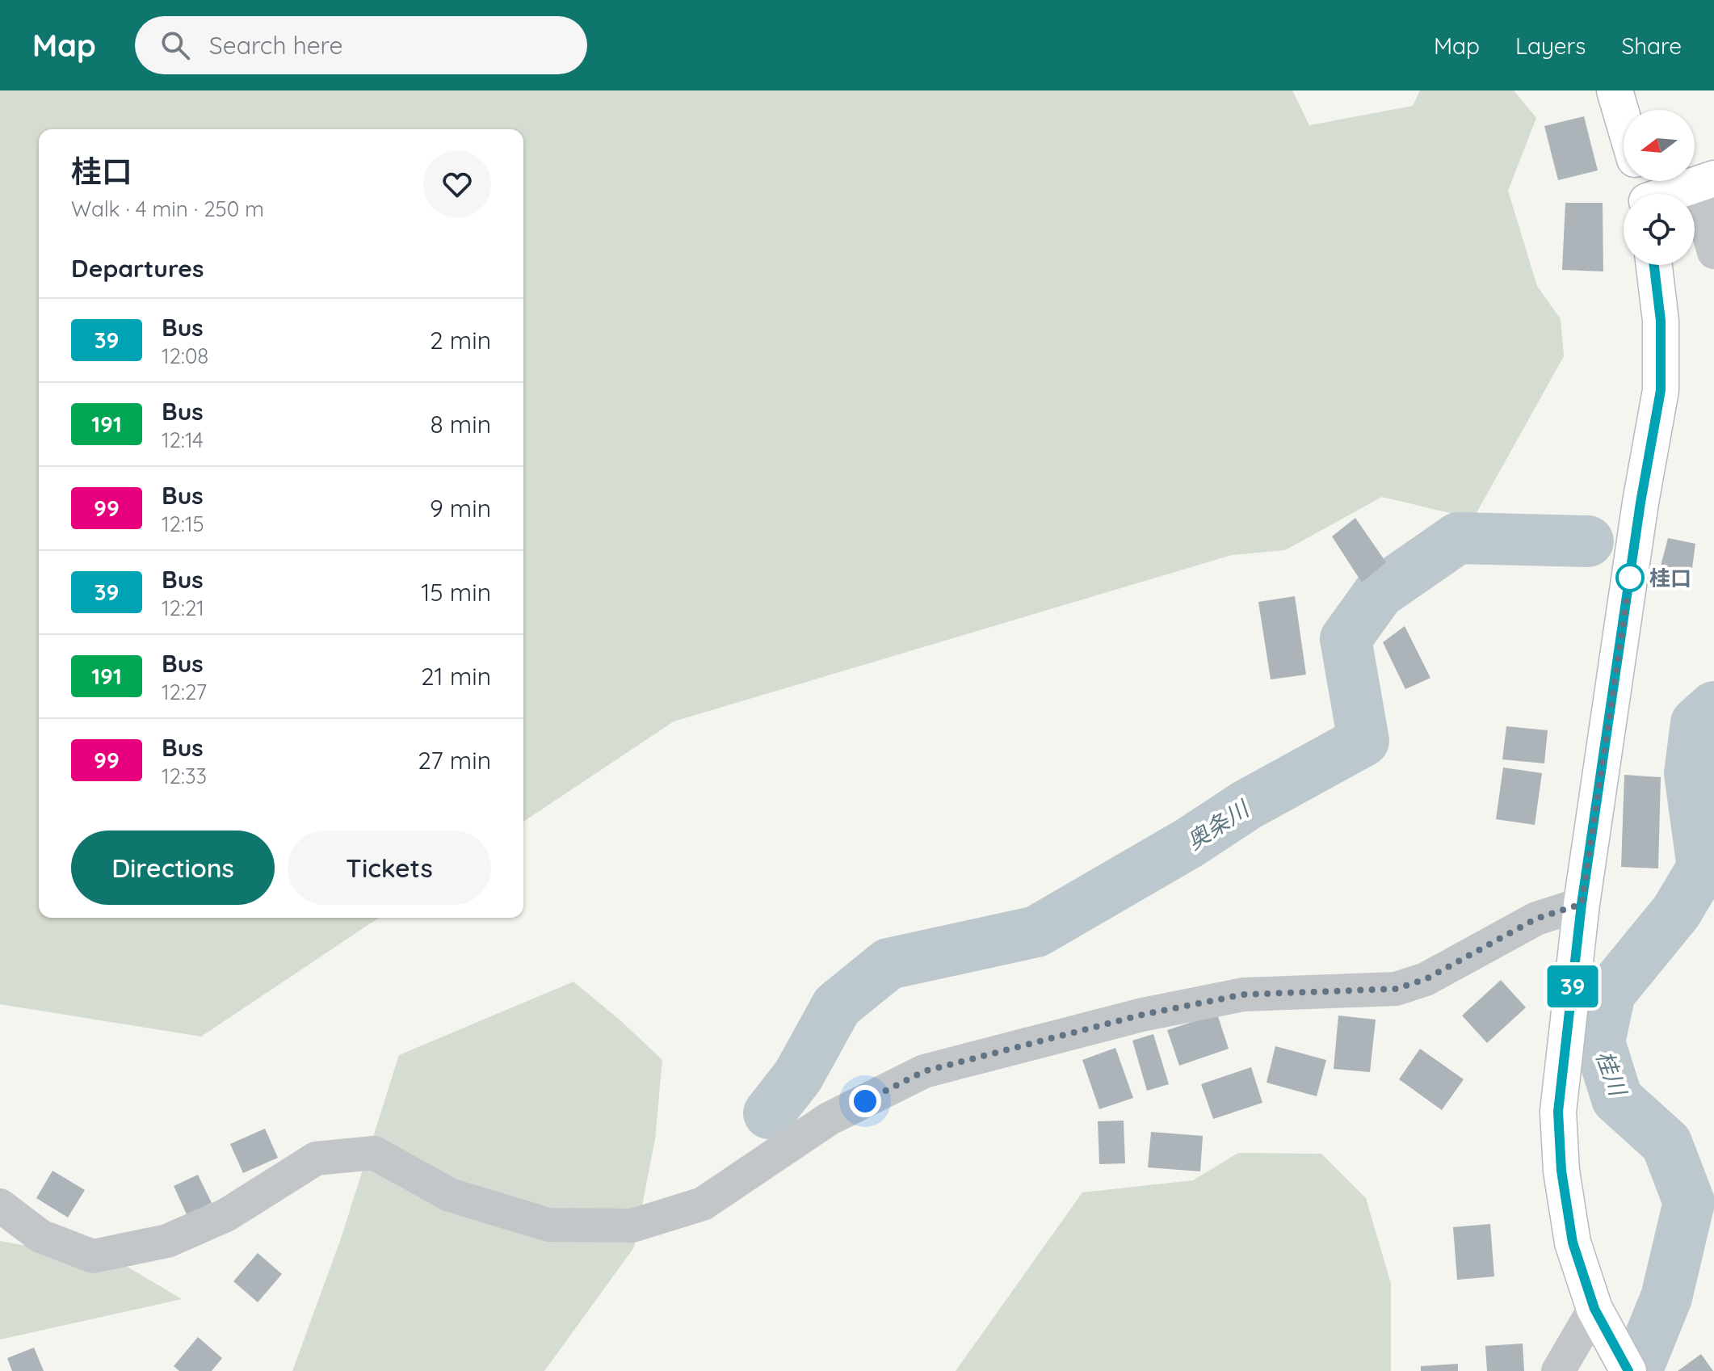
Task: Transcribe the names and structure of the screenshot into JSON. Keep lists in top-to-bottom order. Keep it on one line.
{"water":["奥条川","桂川"],"places":["桂口"],"lines":["bus line 39"],"north":"left","page":{"header":"Map","search":"Search here","nav":["Map","Layers","Share"],"on_map":"39","heading":[["桂口","Walk · 4 min · 250 m"],"Departures"],"list":[{"mark":"39","name":"Bus","note":"12:08","value":"2 min"},{"mark":"191","name":"Bus","note":"12:14","value":"8 min"},{"mark":"99","name":"Bus","note":"12:15","value":"9 min"},{"mark":"39","name":"Bus","note":"12:21","value":"15 min"},{"mark":"191","name":"Bus","note":"12:27","value":"21 min"},{"mark":"99","name":"Bus","note":"12:33","value":"27 min"}],"buttons":["Directions","Tickets"]}}
